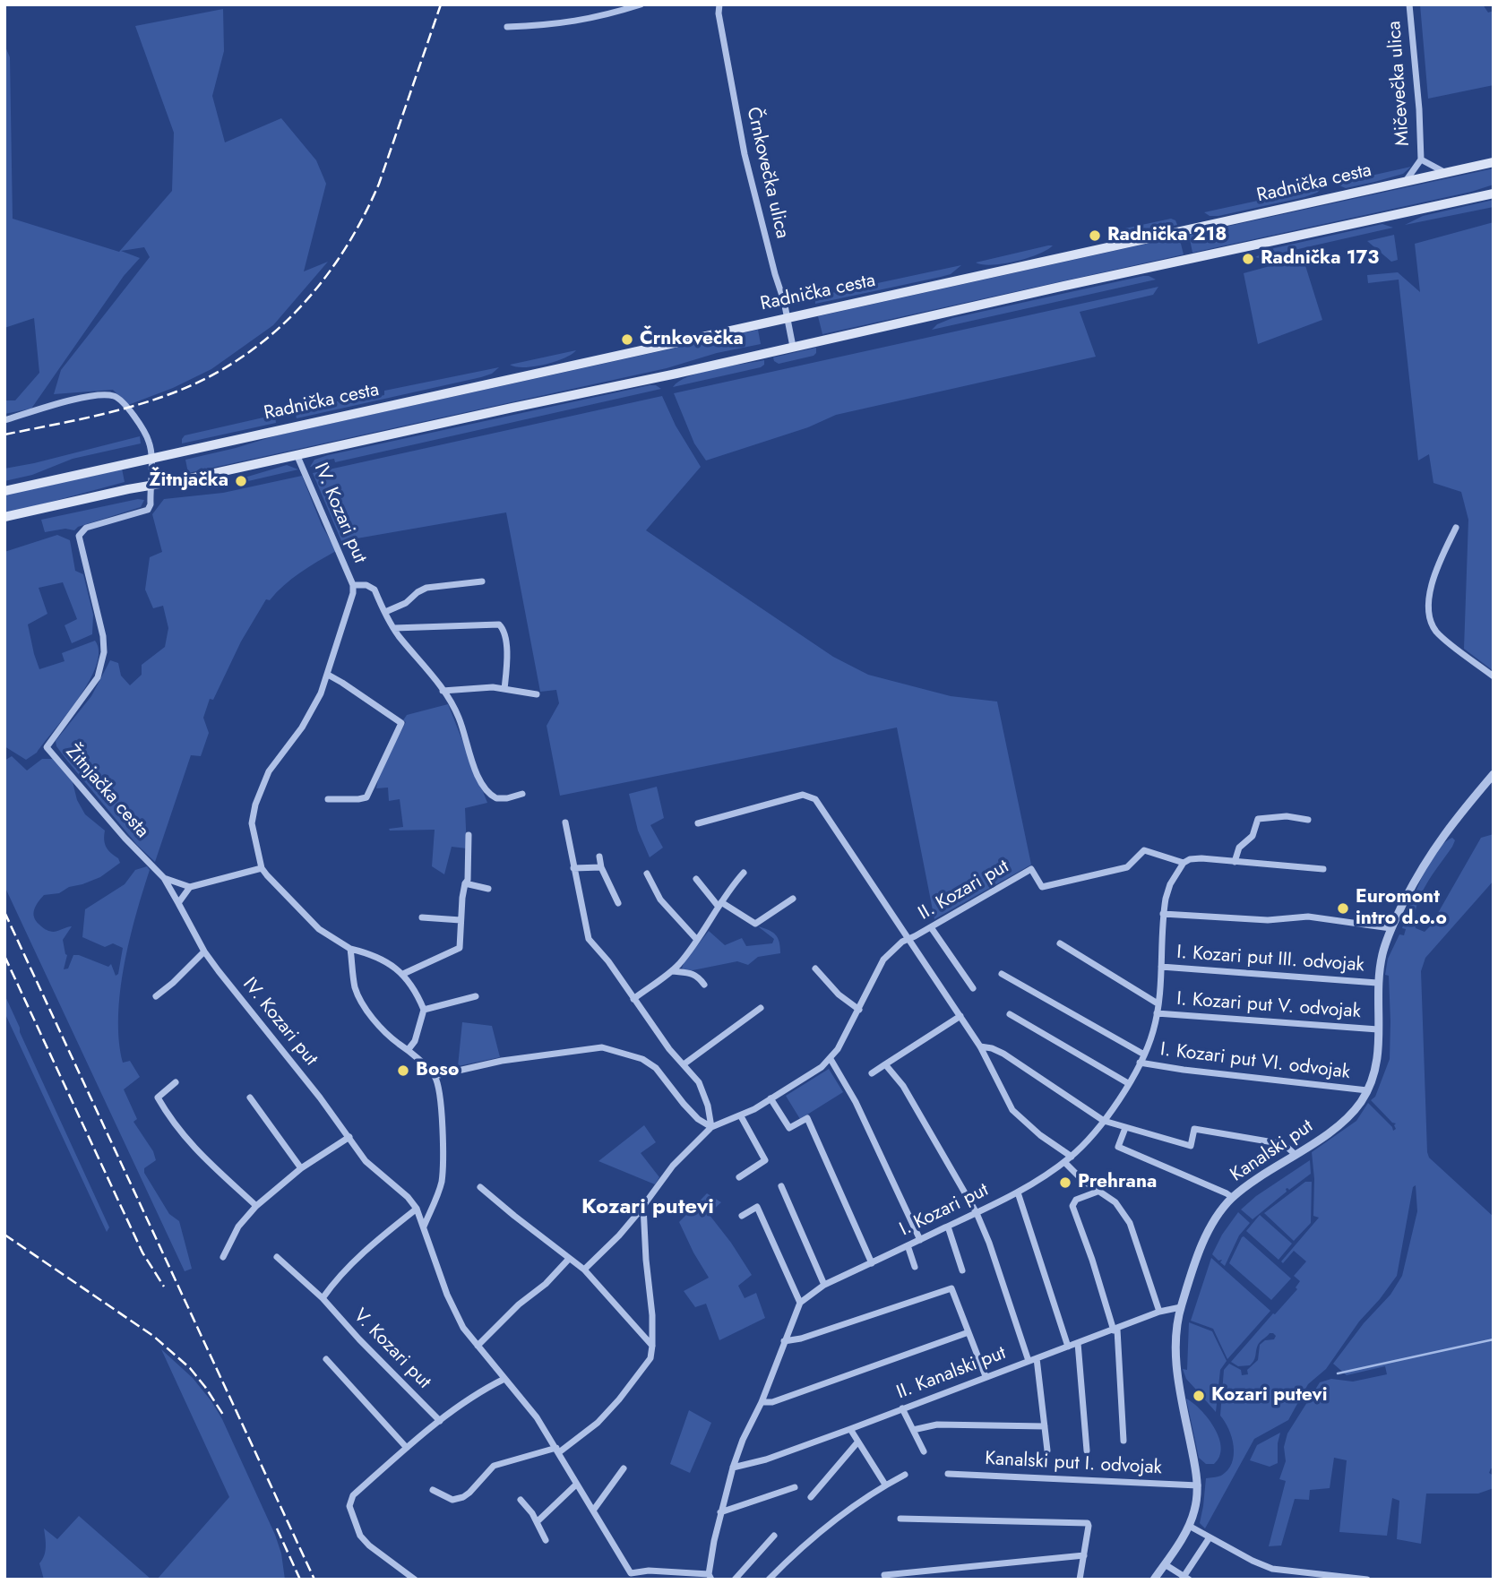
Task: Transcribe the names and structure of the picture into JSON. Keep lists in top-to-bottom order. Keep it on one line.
{"streets":{"main road":["Radnička cesta"],"street":["Mičevečka ulica","Črnkovečka ulica","IV. Kozari put","Žitnjačka cesta","II. Kozari put","I. Kozari put III. odvojak","I. Kozari put V. odvojak","I. Kozari put VI. odvojak","Kanalski put","I. Kozari put","V. Kozari put","II. Kanalski put","Kanalski put I. odvojak"]},"crossings":[["Mičevečka ulica","Radnička cesta"],["Črnkovečka ulica","Radnička cesta"],["IV. Kozari put","Žitnjačka cesta"],["II. Kozari put","I. Kozari put"],["I. Kozari put III. odvojak","Kanalski put"],["I. Kozari put III. odvojak","I. Kozari put"],["I. Kozari put V. odvojak","Kanalski put"],["I. Kozari put V. odvojak","I. Kozari put"],["I. Kozari put VI. odvojak","Kanalski put"],["I. Kozari put VI. odvojak","I. Kozari put"],["Kanalski put","II. Kanalski put"],["Kanalski put","Kanalski put I. odvojak"]],"districts":["Kozari putevi"],"places":["Radnička 218","Radnička 173","Črnkovečka","Žitnjačka","Euromont intro d.o.o","Boso","Prehrana","Kozari putevi"]}
